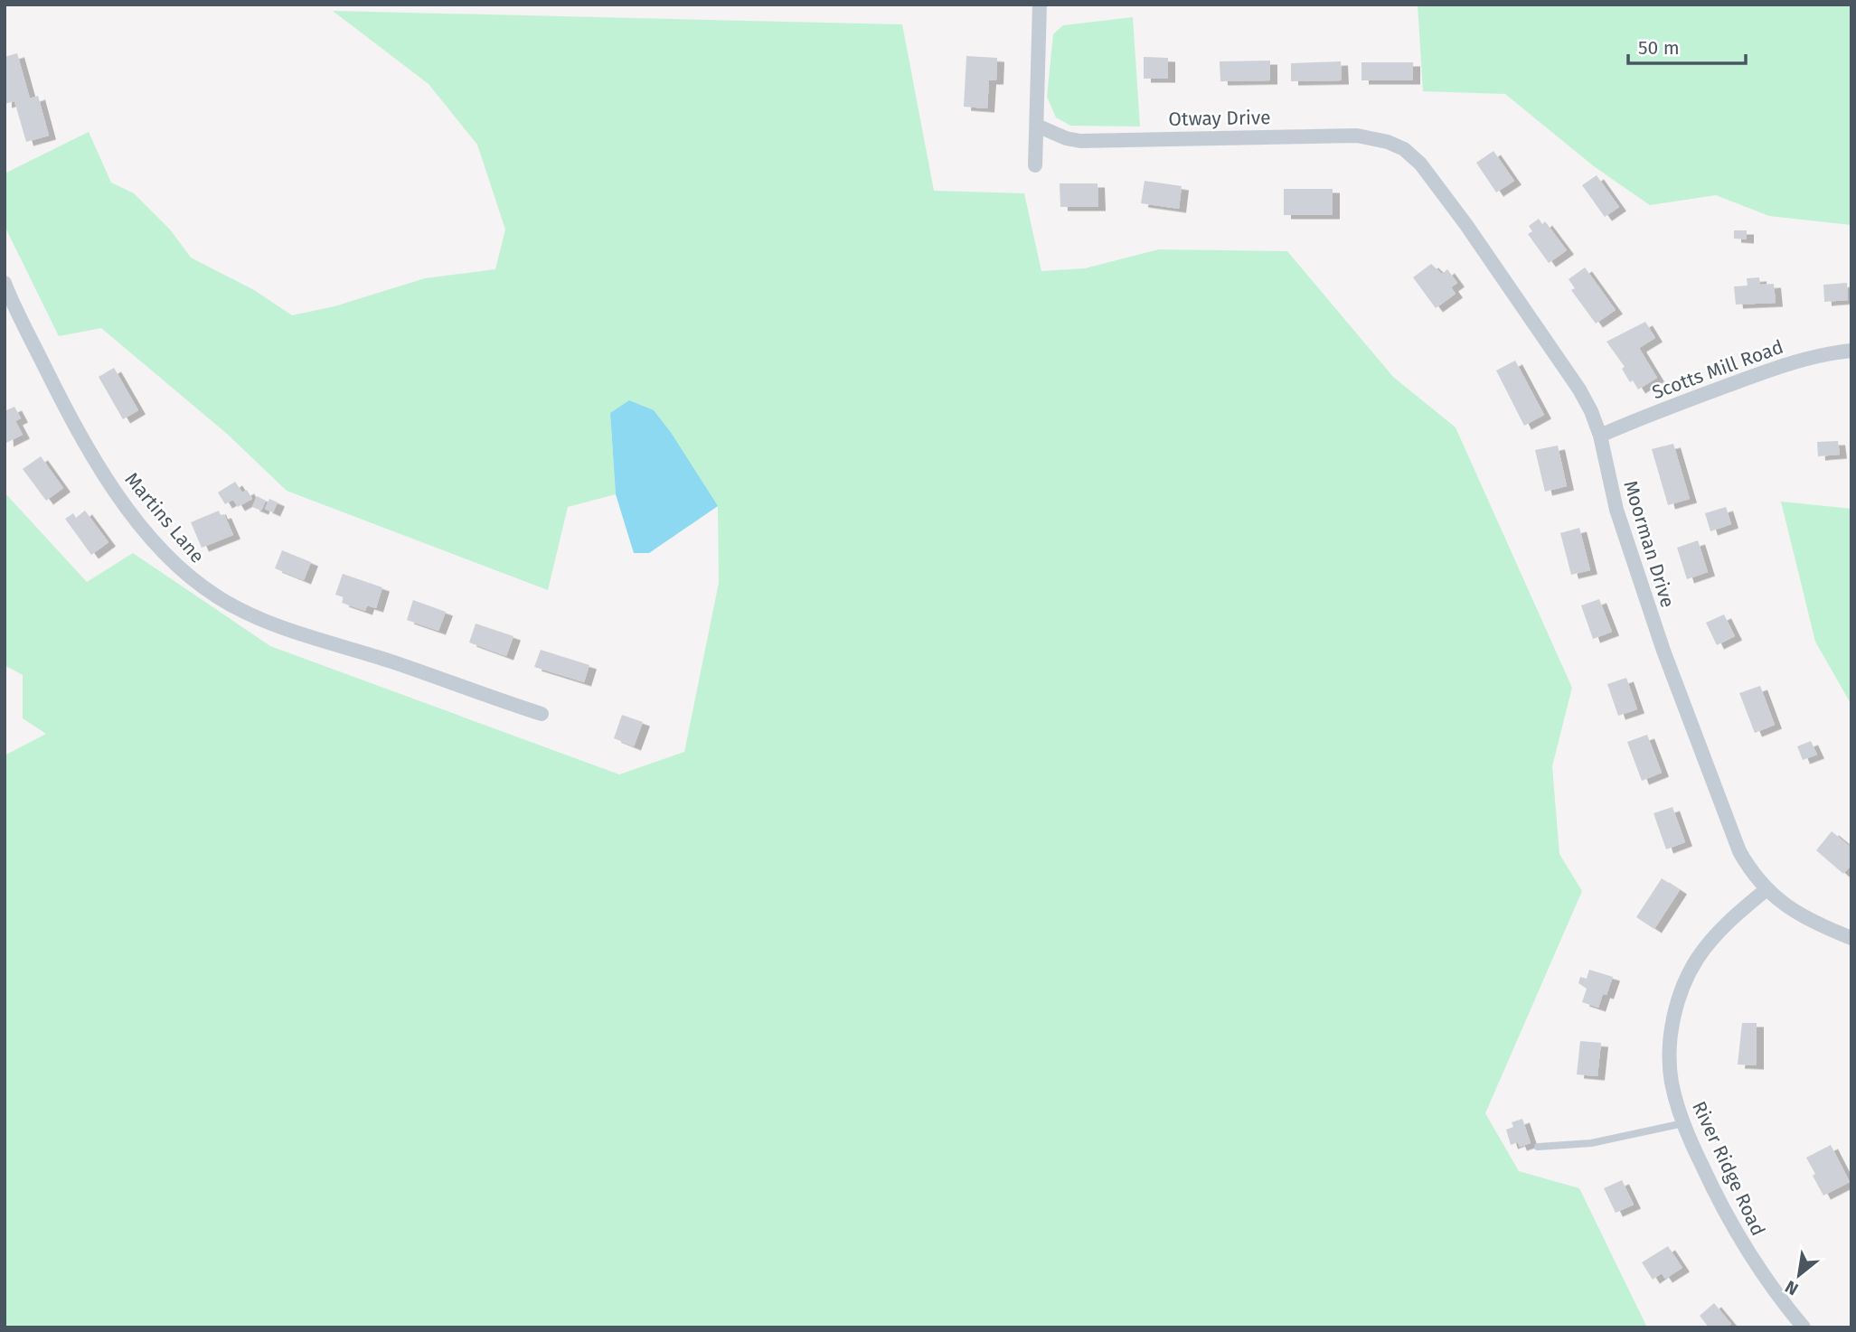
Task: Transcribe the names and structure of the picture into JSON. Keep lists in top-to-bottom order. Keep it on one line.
{"streets":{"street":["Otway Drive","Scotts Mill Road","Martins Lane","Moorman Drive","River Ridge Road"]},"crossings":[["Otway Drive","Moorman Drive"],["Scotts Mill Road","Moorman Drive"],["Moorman Drive","River Ridge Road"]],"scale_bar":"50 m","north":"bottom left"}
